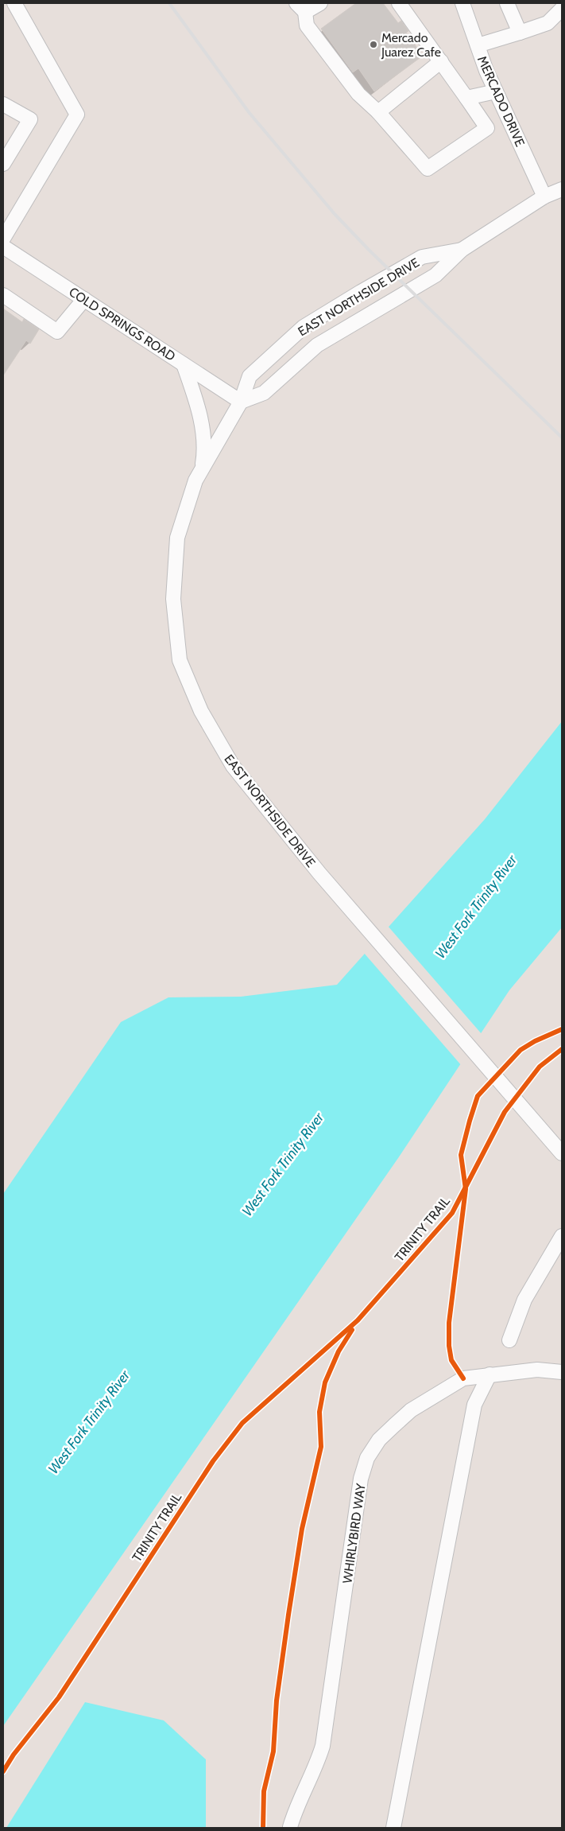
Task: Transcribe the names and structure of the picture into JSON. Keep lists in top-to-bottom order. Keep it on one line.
{"streets":{"street":["MERCADO DRIVE","EAST NORTHSIDE DRIVE","COLD SPRINGS ROAD","WHIRLYBIRD WAY"],"cycle path":["TRINITY TRAIL"]},"crossings":[["MERCADO DRIVE","EAST NORTHSIDE DRIVE"],["EAST NORTHSIDE DRIVE","COLD SPRINGS ROAD"]],"water":["West Fork Trinity River"],"places":["Mercado Juarez Cafe"]}
